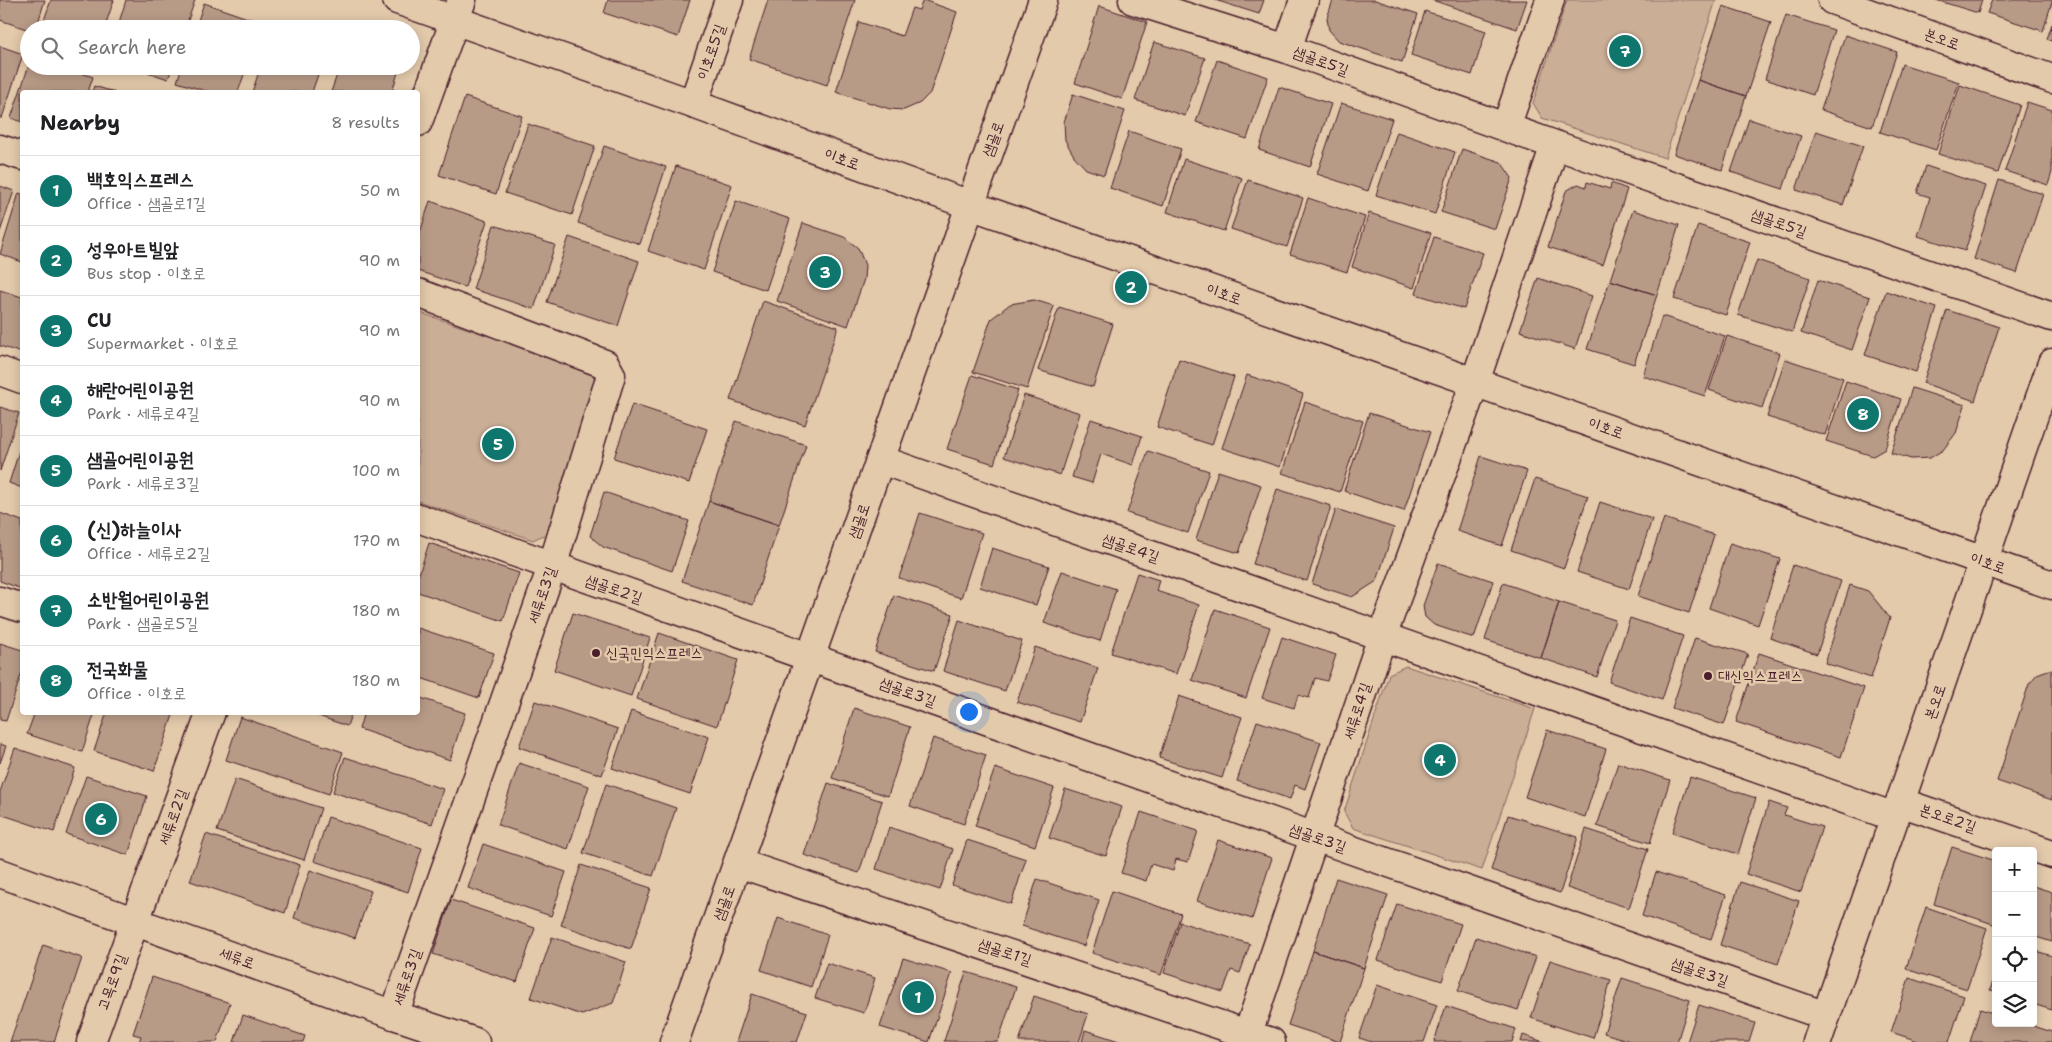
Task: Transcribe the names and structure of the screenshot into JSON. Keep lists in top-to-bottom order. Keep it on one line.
{"streets":{"street":["본오로","이호로5길","샘골로5길","샘골로","이호로","샘골로4길","샘골로2길","세류로3길","샘골로3길","세류로4길","세류로2길","본오로2길","샘골로1길","세류로","고목로9길"]},"crossings":[["본오로","이호로"],["본오로","샘골로4길"],["본오로","샘골로3길"],["본오로","본오로2길"],["이호로5길","이호로"],["샘골로5길","세류로4길"],["샘골로","이호로"],["샘골로","샘골로4길"],["샘골로","샘골로2길"],["샘골로","샘골로3길"],["샘골로","샘골로1길"],["이호로","세류로4길"],["샘골로4길","세류로4길"],["샘골로4길","본오로2길"],["샘골로2길","세류로3길"],["샘골로2길","샘골로3길"],["세류로3길","세류로"],["샘골로3길","세류로4길"],["세류로4길","샘골로1길"],["세류로2길","세류로"],["세류로2길","고목로9길"],["세류로","고목로9길"]],"places":["신국민익스프레스","대신익스프레스"],"page":{"search":"Search here","pins":["7","3","2","8","5","4","6","1"],"heading":["Nearby","8 results"],"list":[{"mark":"1","name":"백호익스프레스","note":"Office · 샘골로1길","value":"50 m"},{"mark":"2","name":"성우아트빌앞","note":"Bus stop · 이호로","value":"90 m"},{"mark":"3","name":"CU","note":"Supermarket · 이호로","value":"90 m"},{"mark":"4","name":"해란어린이공원","note":"Park · 세류로4길","value":"90 m"},{"mark":"5","name":"샘골어린이공원","note":"Park · 세류로3길","value":"100 m"},{"mark":"6","name":"(신)하늘이사","note":"Office · 세류로2길","value":"170 m"},{"mark":"7","name":"소반월어린이공원","note":"Park · 샘골로5길","value":"180 m"},{"mark":"8","name":"전국화물","note":"Office · 이호로","value":"180 m"}],"map_buttons":["+","−"]}}
